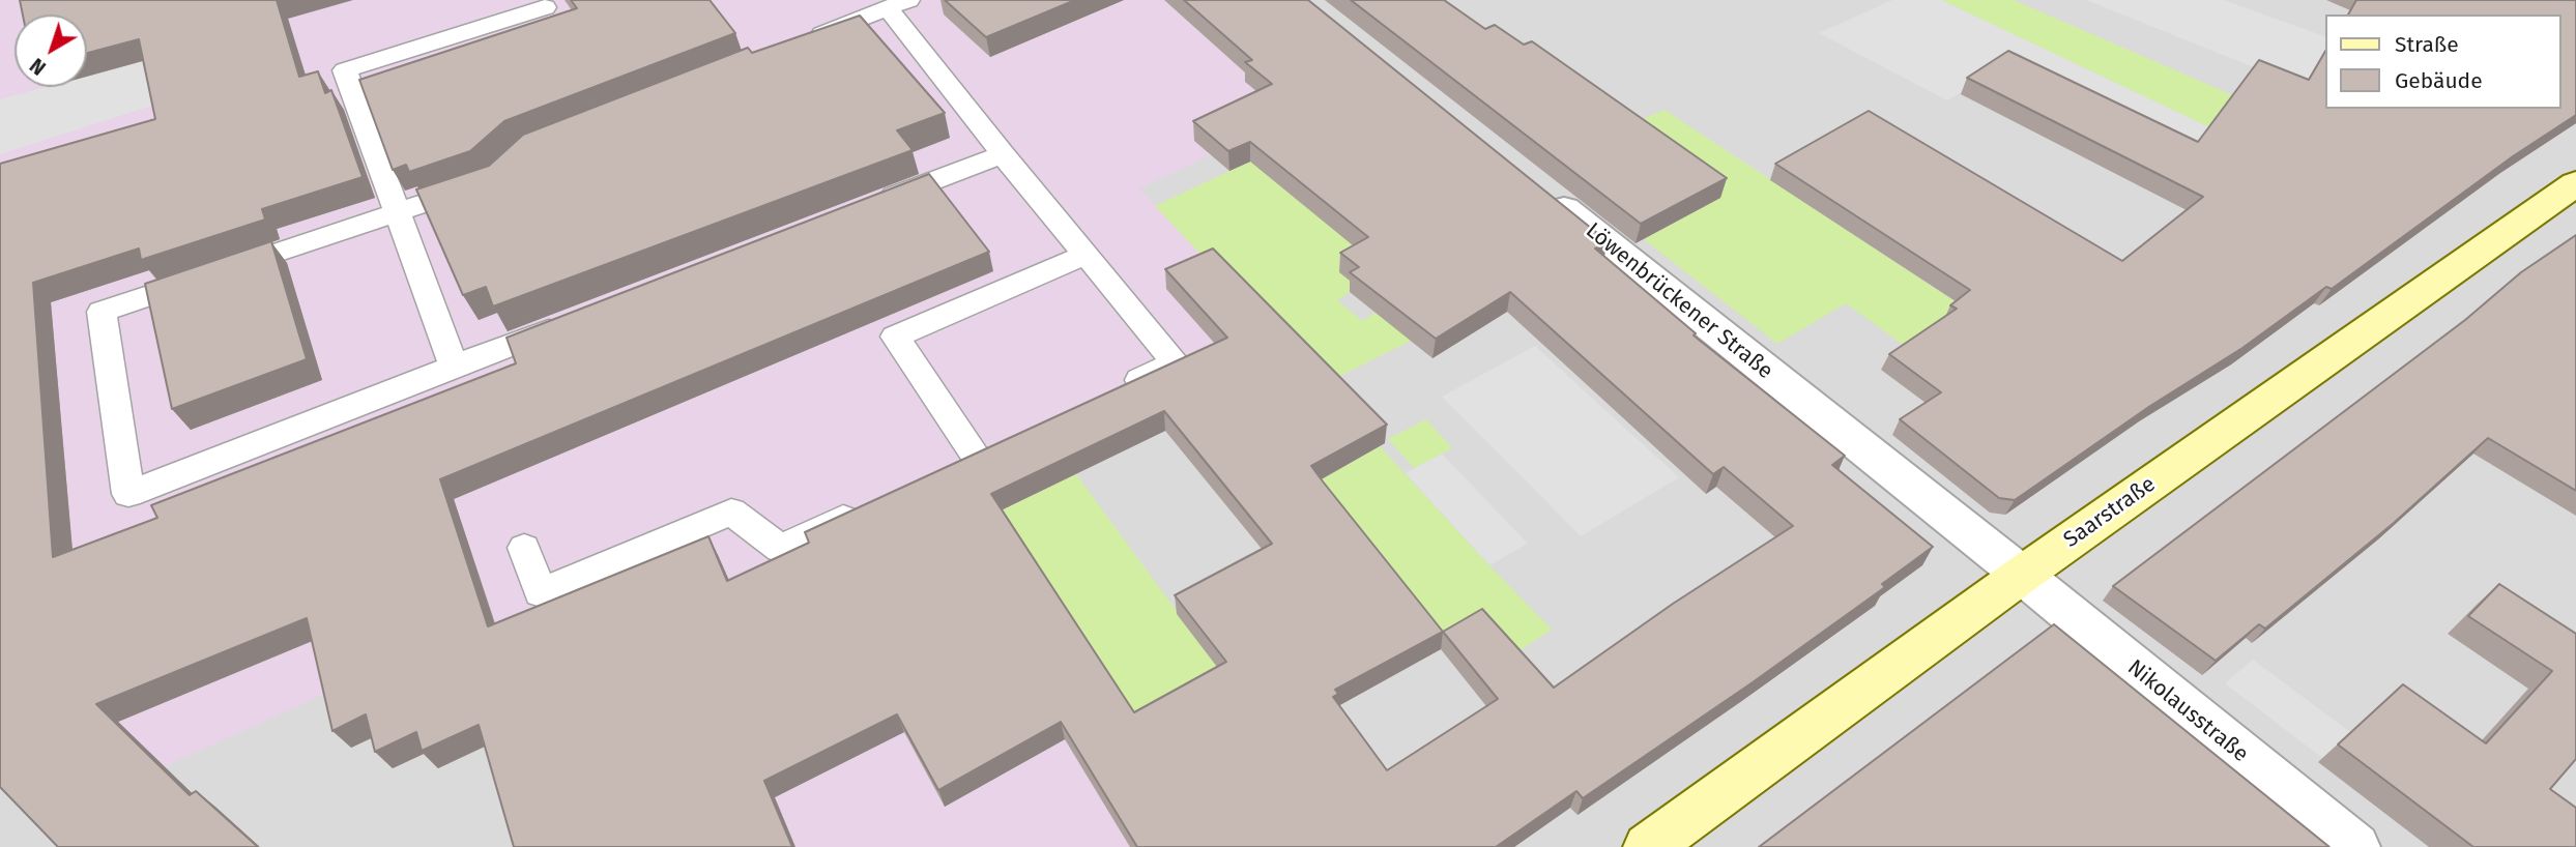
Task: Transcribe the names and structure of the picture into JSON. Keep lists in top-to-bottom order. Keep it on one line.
{"streets":{"main road":["Saarstraße"],"street":["Löwenbrückener Straße","Nikolausstraße"]},"crossings":[["Löwenbrückener Straße","Saarstraße"],["Löwenbrückener Straße","Nikolausstraße"],["Saarstraße","Nikolausstraße"]],"legend":["Straße","Gebäude"],"north":"bottom left"}
